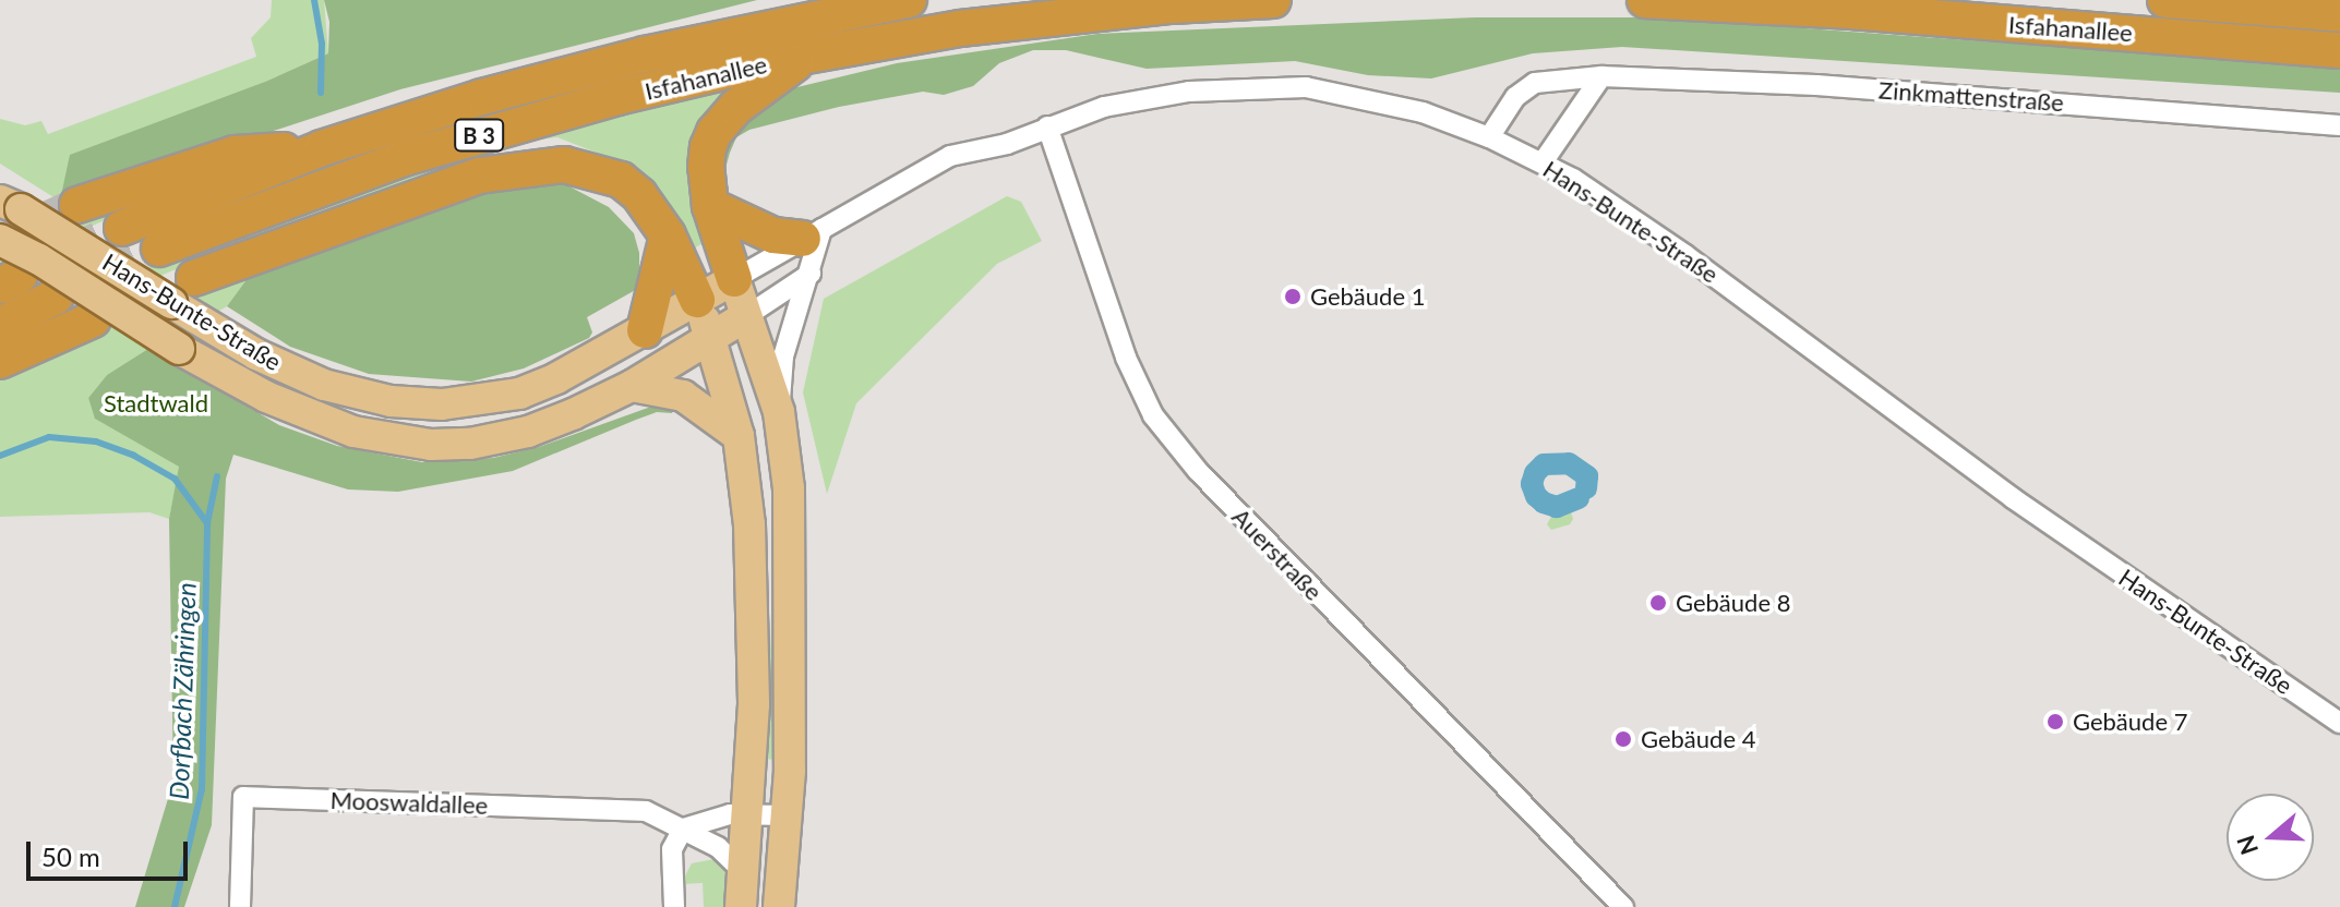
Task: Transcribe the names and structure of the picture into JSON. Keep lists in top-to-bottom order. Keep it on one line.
{"streets":{"highway":["Isfahanallee","B 3"],"main road":["Hans-Bunte-Straße"],"street":["Zinkmattenstraße","Auerstraße","Mooswaldallee"]},"crossings":[["Zinkmattenstraße","Hans-Bunte-Straße"],["Hans-Bunte-Straße","Auerstraße"]],"water":["Dorfbach Zähringen"],"parks":["Stadtwald"],"places":["Gebäude 1","Gebäude 8","Gebäude 7","Gebäude 4"],"scale_bar":"50 m","north":"left"}
